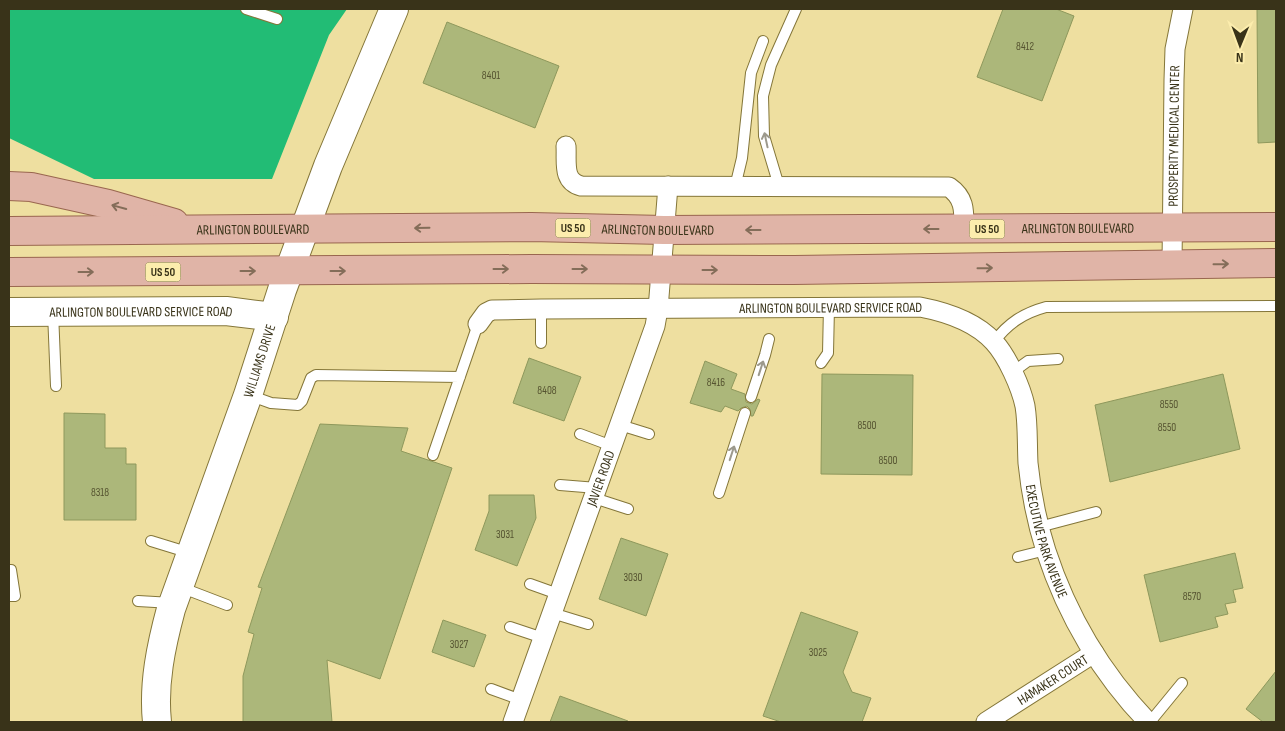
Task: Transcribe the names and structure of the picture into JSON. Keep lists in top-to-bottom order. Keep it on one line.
{"streets":{"main road":["US 50","ARLINGTON BOULEVARD"],"street":["PROSPERITY MEDICAL CENTER","ARLINGTON BOULEVARD SERVICE ROAD","WILLIAMS DRIVE","JAVIER ROAD","EXECUTIVE PARK AVENUE","HAMAKER COURT"]},"crossings":[["PROSPERITY MEDICAL CENTER","US 50"],["PROSPERITY MEDICAL CENTER","ARLINGTON BOULEVARD"],["US 50","WILLIAMS DRIVE"],["US 50","JAVIER ROAD"],["ARLINGTON BOULEVARD","WILLIAMS DRIVE"],["ARLINGTON BOULEVARD","JAVIER ROAD"],["ARLINGTON BOULEVARD SERVICE ROAD","WILLIAMS DRIVE"],["ARLINGTON BOULEVARD SERVICE ROAD","JAVIER ROAD"],["ARLINGTON BOULEVARD SERVICE ROAD","EXECUTIVE PARK AVENUE"],["EXECUTIVE PARK AVENUE","HAMAKER COURT"]],"house_numbers":["8412","8401","8416","8408","8550","8500","8550","8500","8318","3031","3030","8570","3027","3025"],"north":"bottom"}
